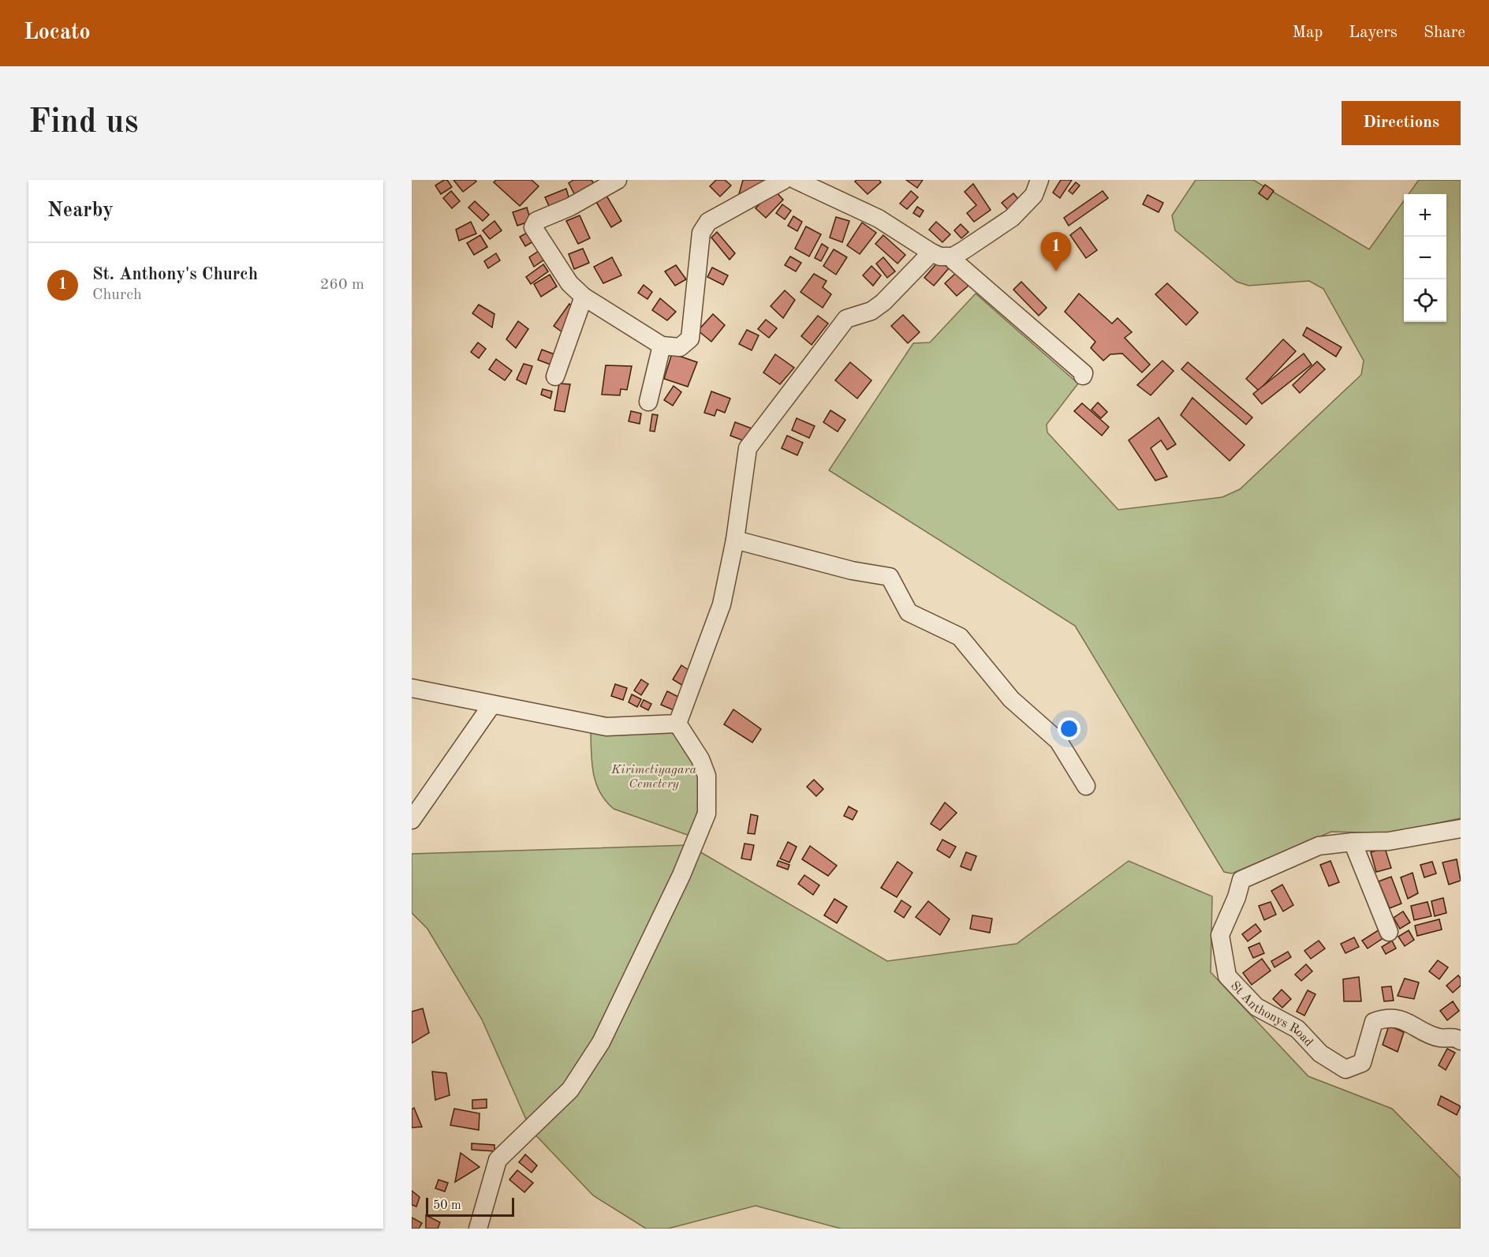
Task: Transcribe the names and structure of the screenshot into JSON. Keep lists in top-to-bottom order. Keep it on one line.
{"streets":{"street":["St Anthonys Road"]},"parks":["Kirimetiyagara Cemetery"],"scale_bar":"50 m","page":{"header":"Locato","nav":["Map","Layers","Share"],"buttons":"Directions","title":"Find us","heading":"Nearby","map_buttons":["+","−"],"pins":"1","list":[{"mark":"1","name":"St. Anthony's Church","note":"Church","value":"260 m"}],"scale":"50 m"}}
